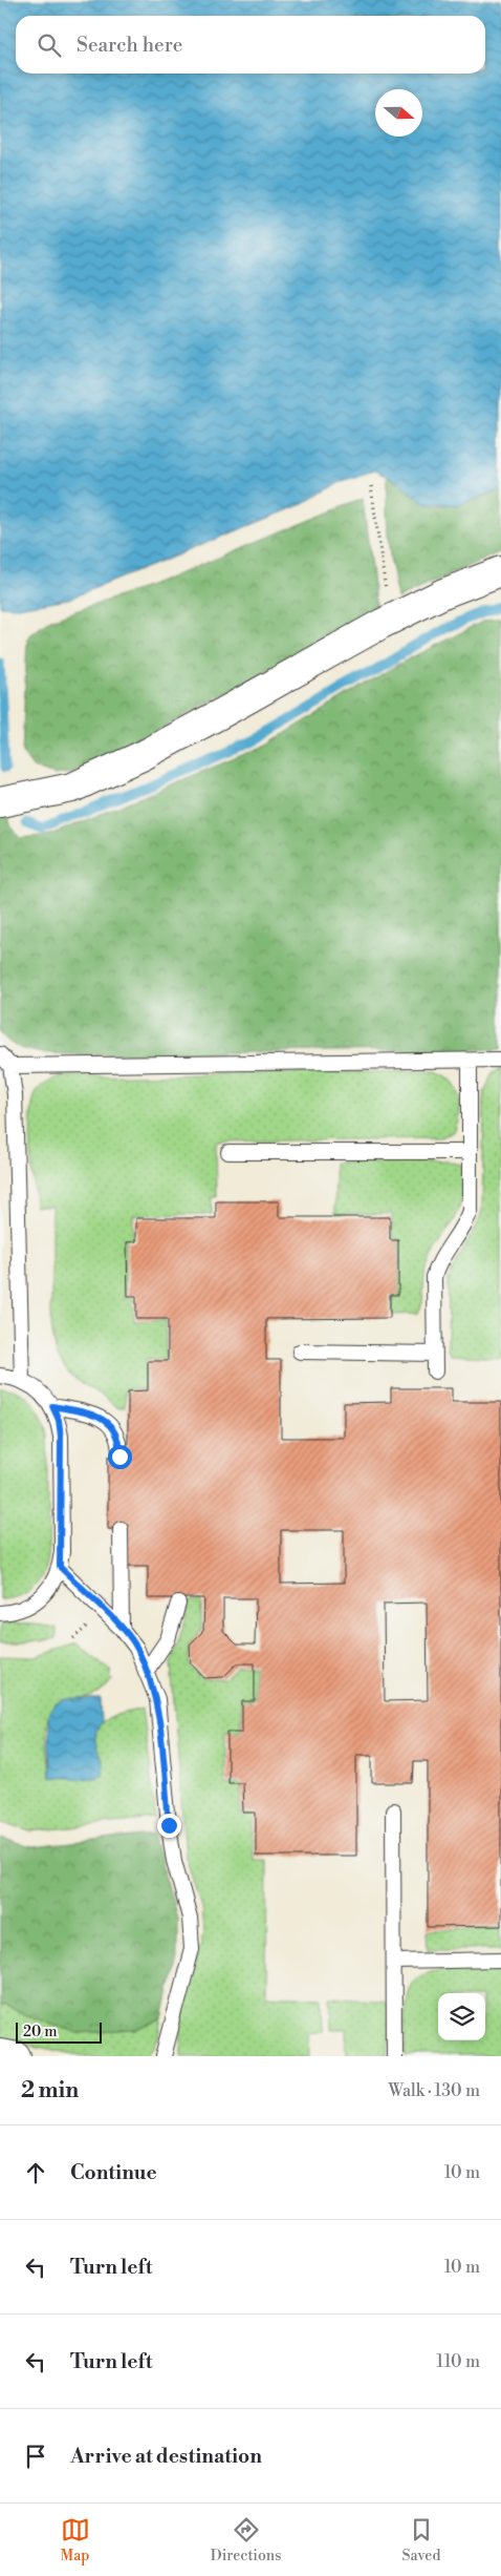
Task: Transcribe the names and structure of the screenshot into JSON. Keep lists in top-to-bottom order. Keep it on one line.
{"scale_bar":"20 m","north":"right","page":{"search":"Search here","scale":"20 m","heading":["2 min","Walk · 130 m"],"list":[["Continue","10 m"],["Turn left","10 m"],["Turn left","110 m"],"Arrive at destination"],"nav":["Map","Directions","Saved"]}}
